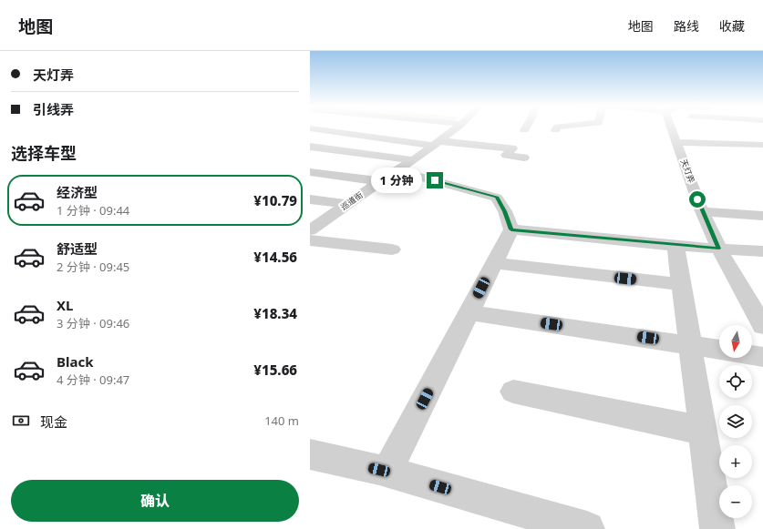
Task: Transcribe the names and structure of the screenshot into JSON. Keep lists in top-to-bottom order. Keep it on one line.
{"streets":{"street":["天灯弄","巡道街"]},"north":"bottom","page":{"header":"地图","nav":["地图","路线","收藏"],"banner":["天灯弄","引线弄"],"heading":"选择车型","bubble":"1 分钟","list":[{"name":"经济型","note":"1 分钟 · 09:44","value":"¥10.79"},{"name":"舒适型","note":"2 分钟 · 09:45","value":"¥14.56"},{"name":"XL","note":"3 分钟 · 09:46","value":"¥18.34"},{"name":"Black","note":"4 分钟 · 09:47","value":"¥15.66"}],"map_buttons":["+","−"],"pay":["现金","140 m"],"buttons":"确认"}}
